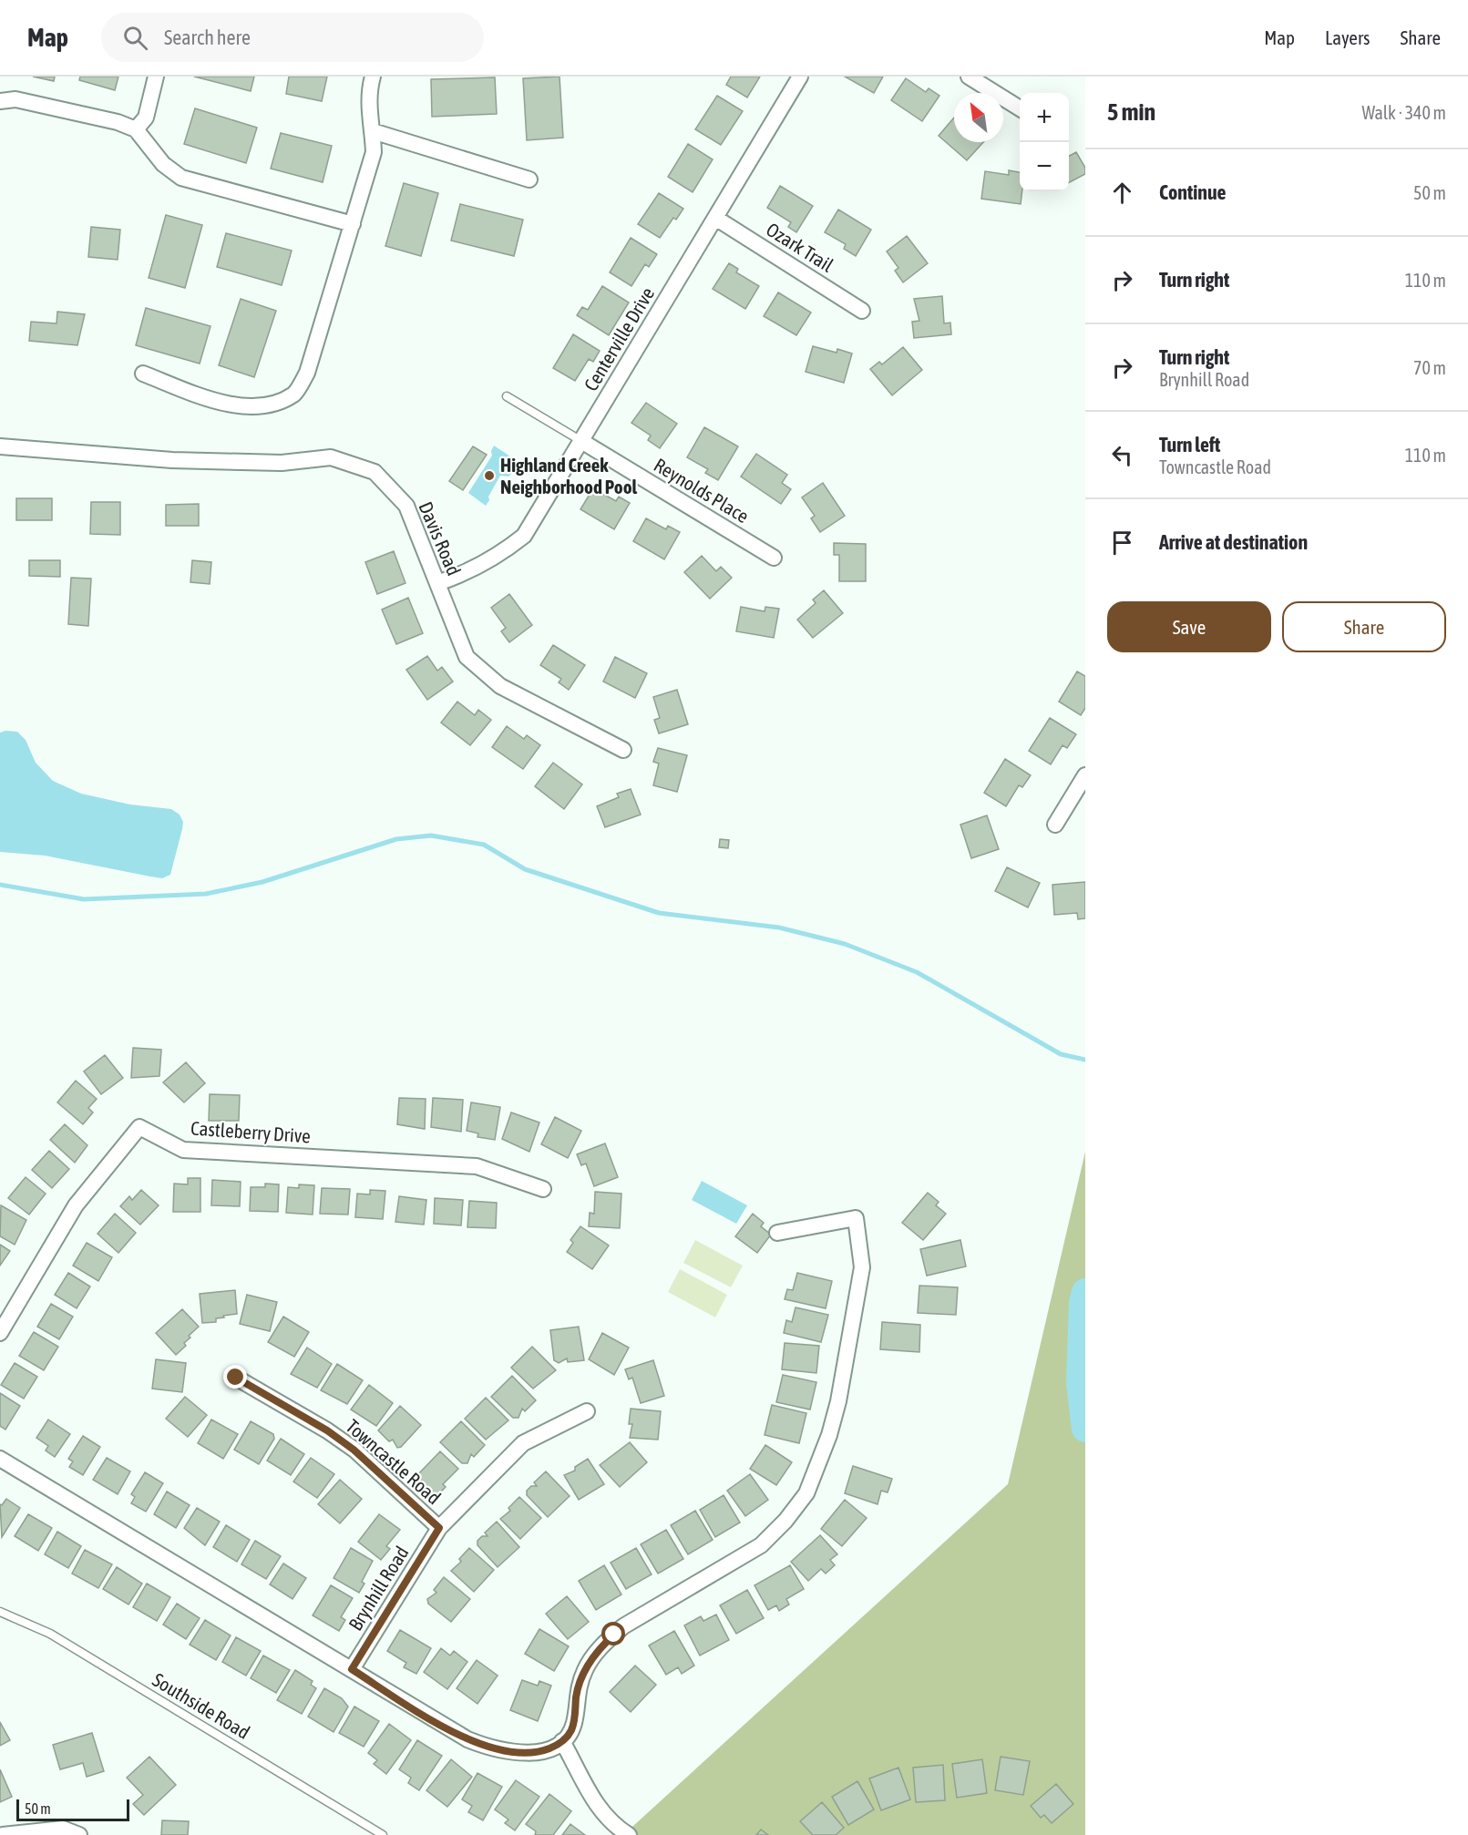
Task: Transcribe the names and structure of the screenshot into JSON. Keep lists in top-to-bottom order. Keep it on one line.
{"streets":{"street":["Ozark Trail","Centerville Drive","Reynolds Place","Davis Road","Castleberry Drive","Towncastle Road","Brynhill Road"],"lane":["Southside Road"]},"crossings":[["Ozark Trail","Centerville Drive"],["Centerville Drive","Reynolds Place"],["Centerville Drive","Davis Road"],["Towncastle Road","Brynhill Road"]],"places":["Highland Creek Neighborhood Pool"],"scale_bar":"50 m","north":"top left","page":{"header":"Map","search":"Search here","nav":["Map","Layers","Share"],"heading":["5 min","Walk · 340 m"],"map_buttons":["+","−"],"list":[["Continue","50 m"],["Turn right","110 m"],["Turn right","Brynhill Road","70 m"],["Turn left","Towncastle Road","110 m"],"Arrive at destination"],"buttons":["Save","Share"],"scale":"50 m"}}
